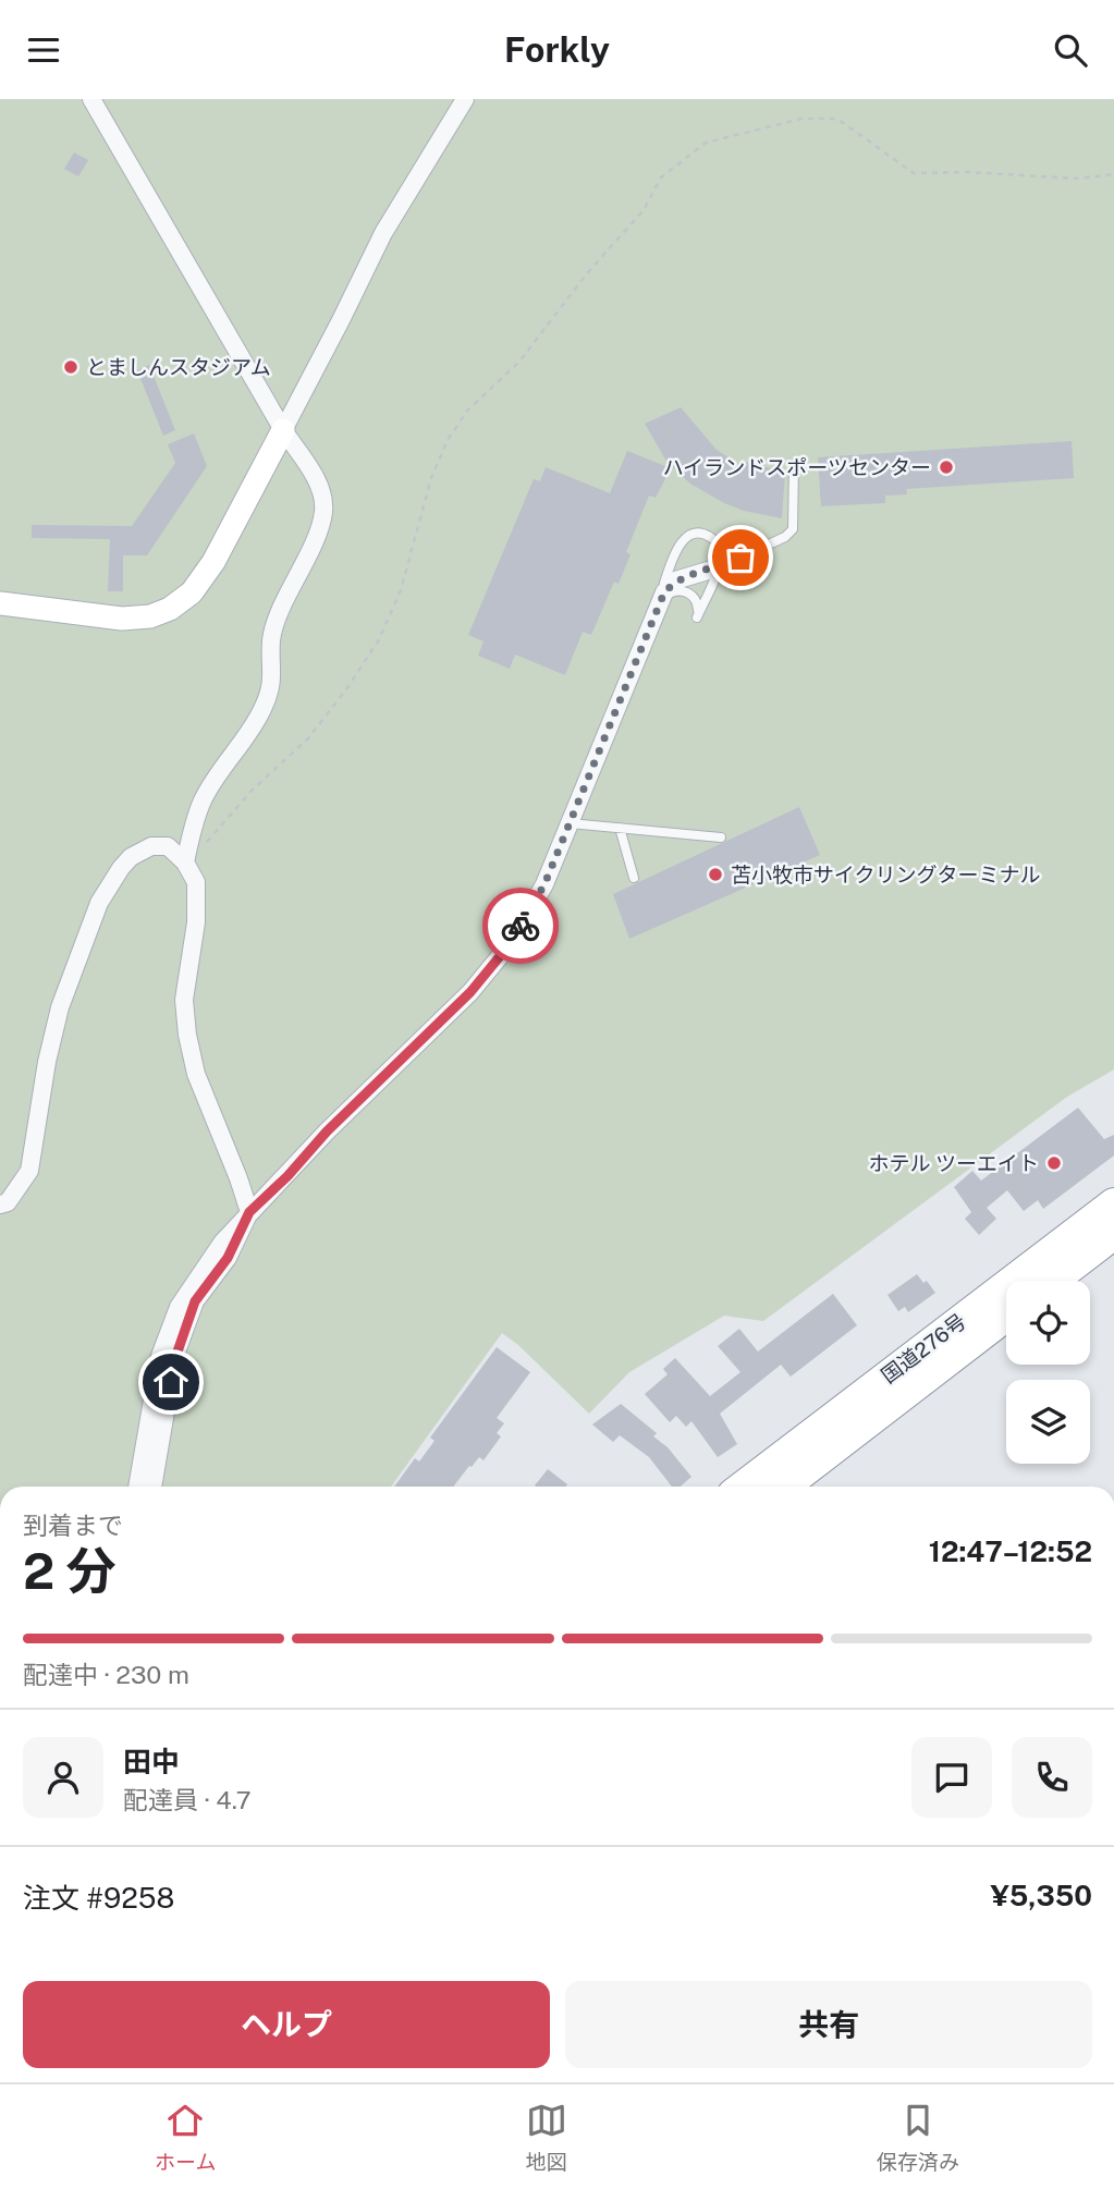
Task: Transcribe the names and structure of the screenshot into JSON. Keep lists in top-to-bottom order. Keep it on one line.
{"streets":{"highway":["国道276号"]},"places":["とましんスタジアム","ハイランドスポーツセンター","苫小牧市サイクリングターミナル","ホテル ツーエイト"],"page":{"header":"Forkly","heading":["2 分","到着まで","12:47–12:52"],"panel":["田中","配達員 · 4.7","注文 #9258","¥5,350"],"bar":"配達中 · 230 m","buttons":["ヘルプ","共有"],"tabs":["ホーム","地図","保存済み"]}}
